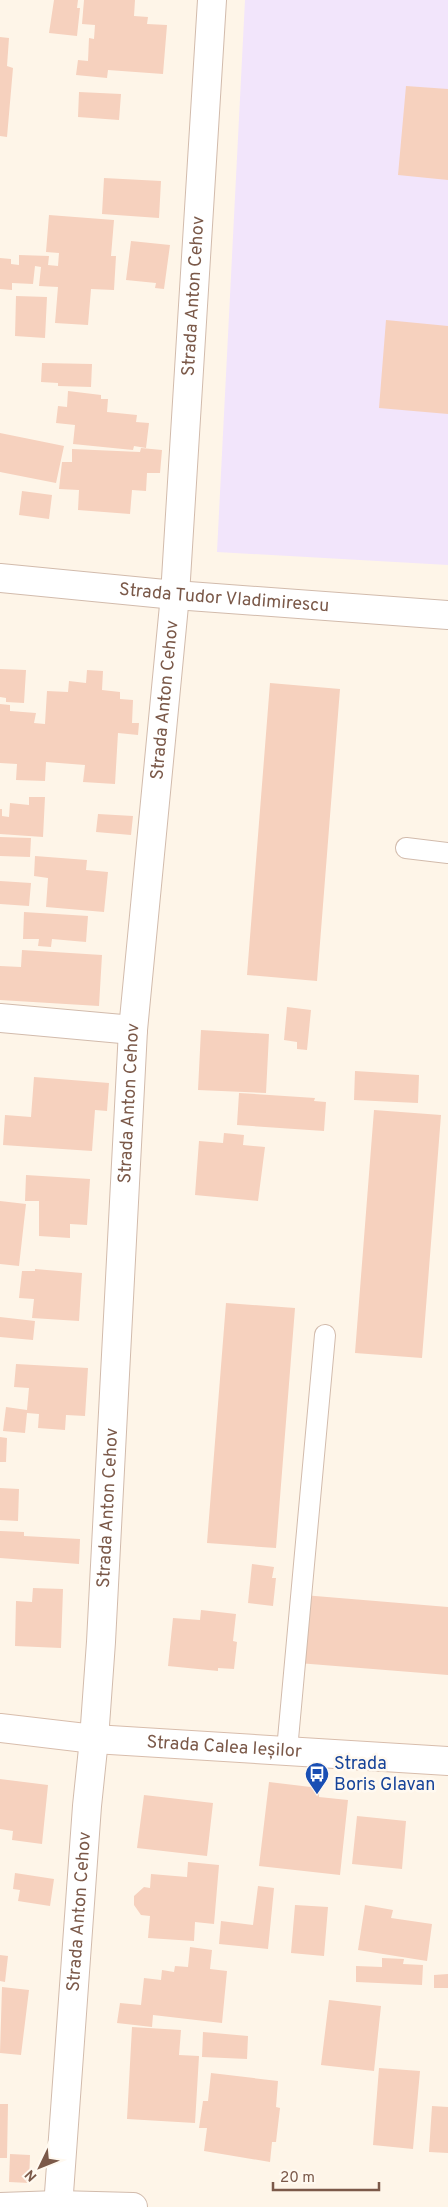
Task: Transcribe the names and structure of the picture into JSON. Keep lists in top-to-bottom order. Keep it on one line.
{"streets":{"street":["Strada Anton Cehov","Strada Tudor Vladimirescu","Strada Calea Ieșilor"]},"crossings":[["Strada Anton Cehov","Strada Tudor Vladimirescu"],["Strada Anton Cehov","Strada Calea Ieșilor"]],"places":{"bus stop":["Strada Boris Glavan"]},"scale_bar":"20 m","north":"bottom left"}
